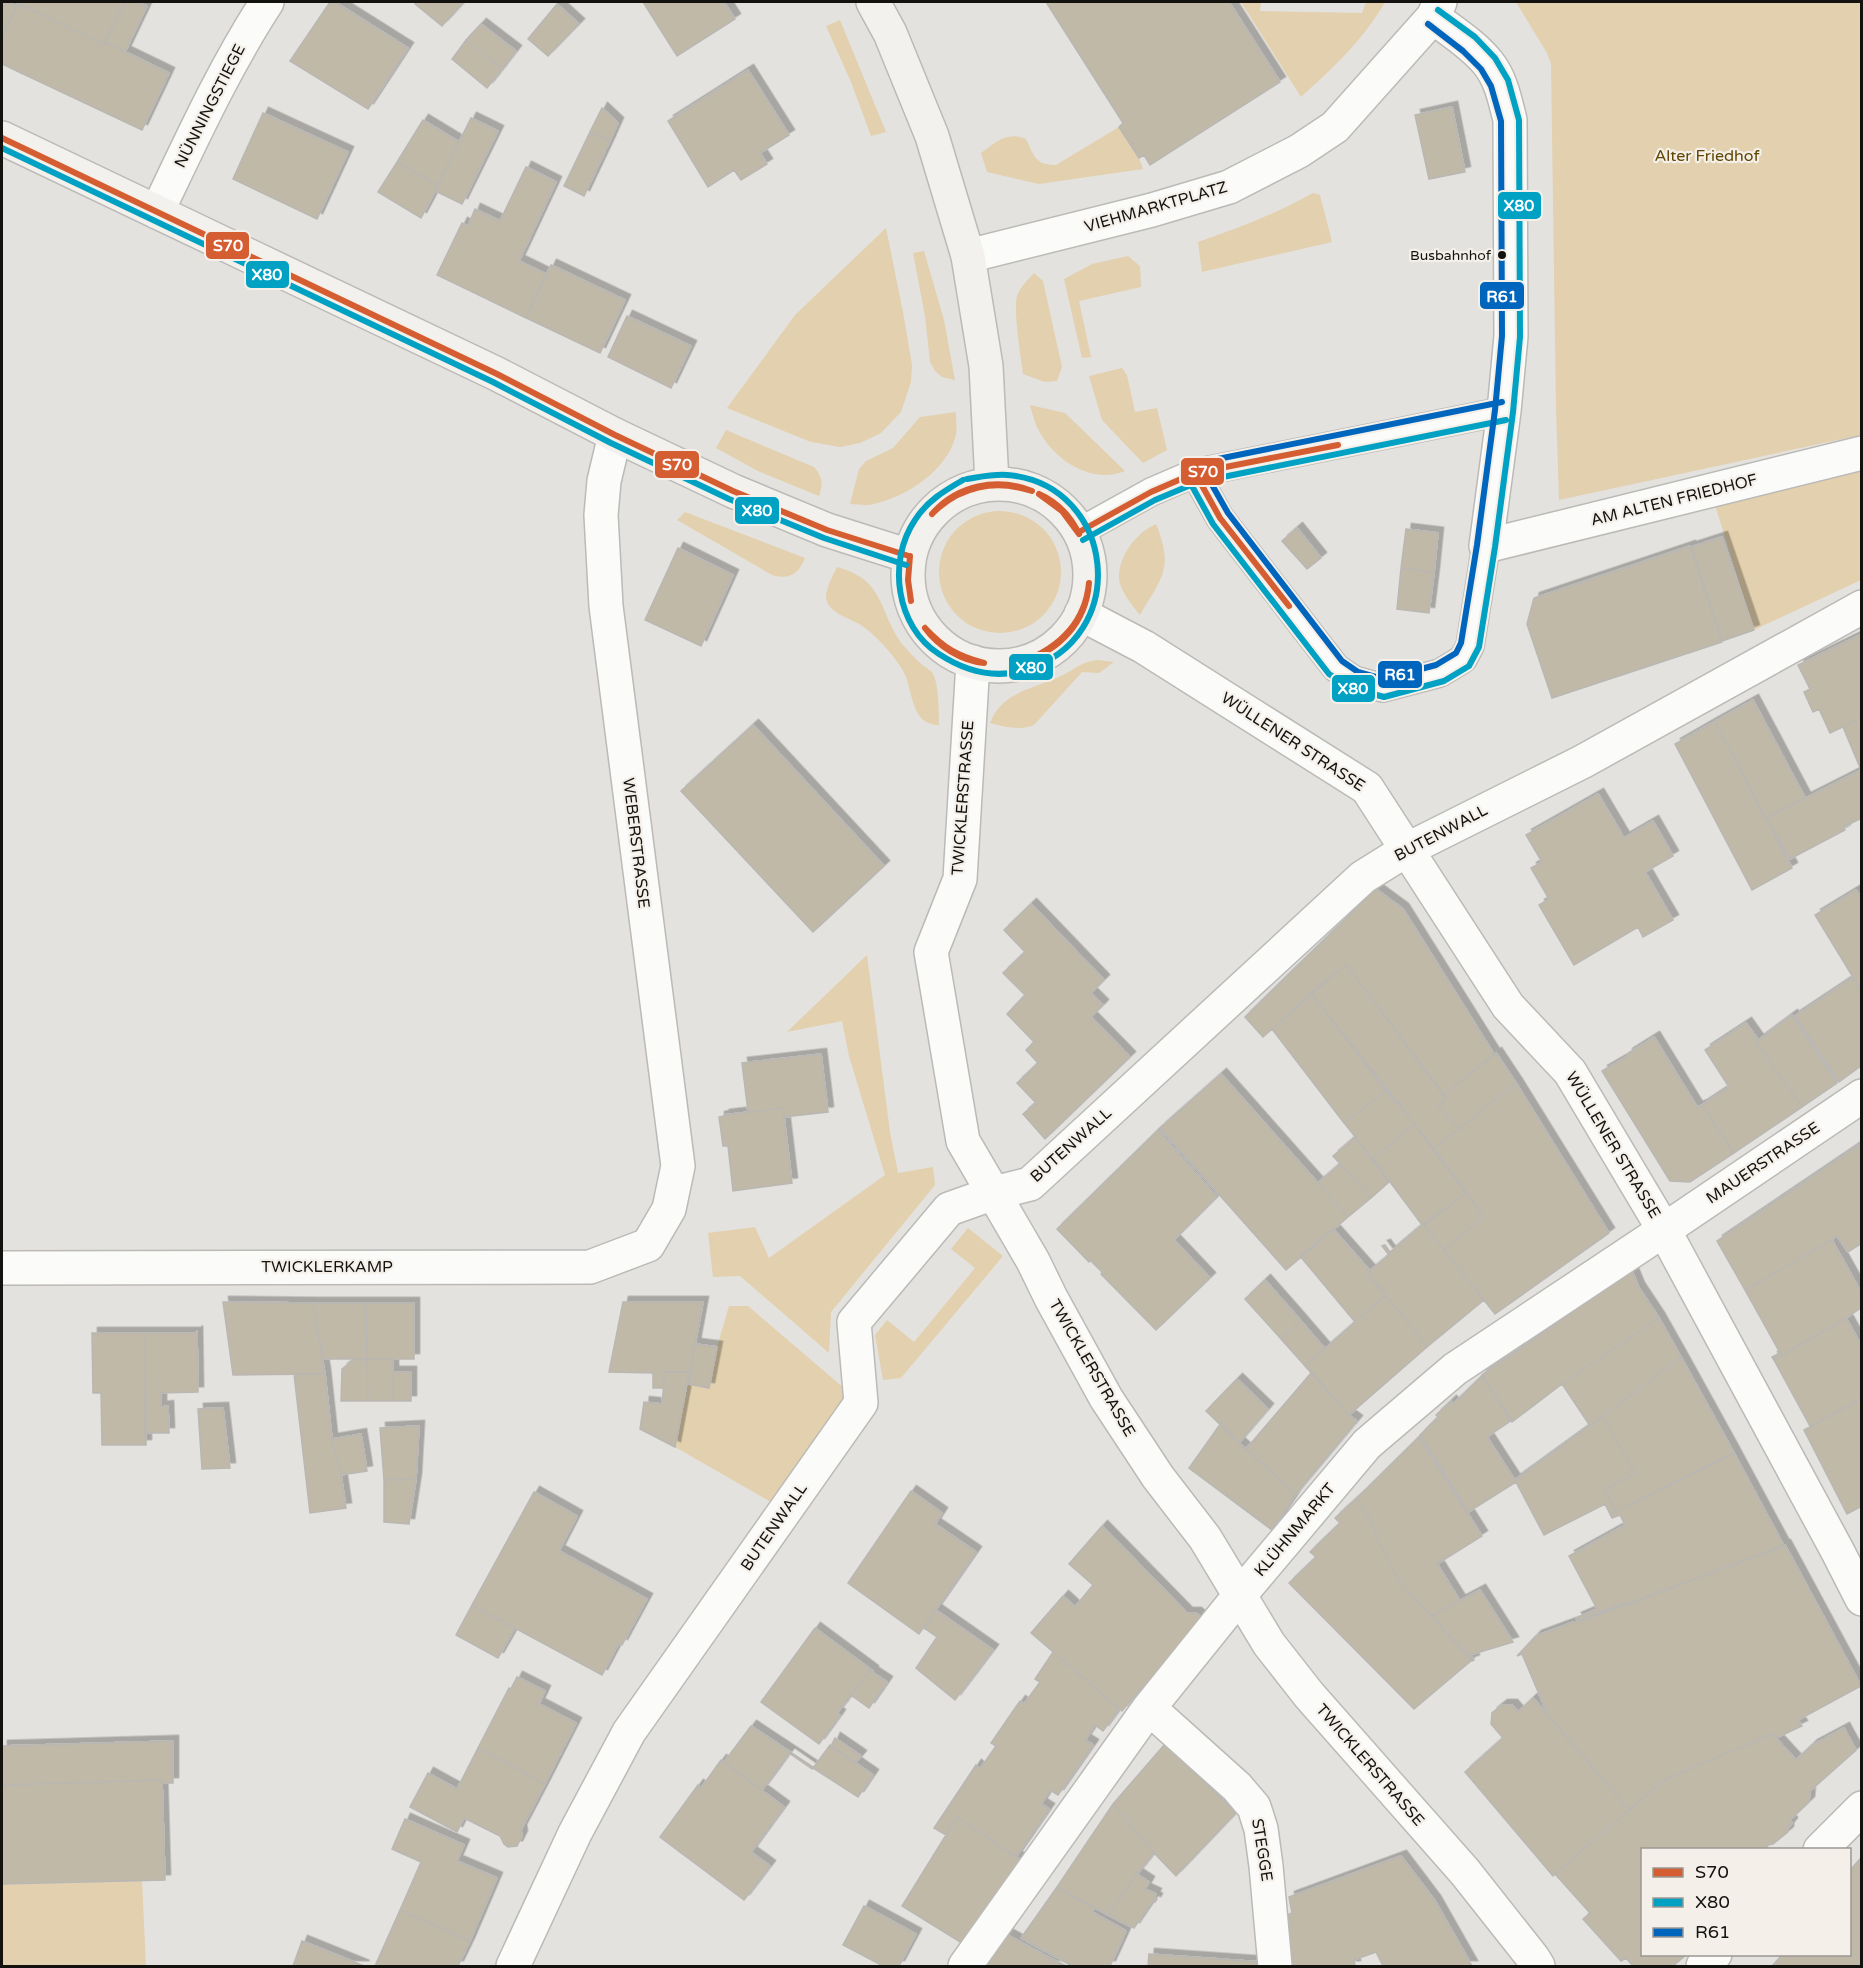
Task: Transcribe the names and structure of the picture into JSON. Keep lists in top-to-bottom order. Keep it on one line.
{"streets":{"street":["NÜNNINGSTIEGE","VIEHMARKTPLATZ","AM ALTEN FRIEDHOF","WÜLLENER STRASSE","TWICKLERSTRASSE","BUTENWALL","WEBERSTRASSE","MAUERSTRASSE","TWICKLERKAMP","KLÜHNMARKT","STEGGE"]},"crossings":[["VIEHMARKTPLATZ","AM ALTEN FRIEDHOF"],["WÜLLENER STRASSE","TWICKLERSTRASSE"],["WÜLLENER STRASSE","BUTENWALL"],["WÜLLENER STRASSE","MAUERSTRASSE"],["WÜLLENER STRASSE","KLÜHNMARKT"],["TWICKLERSTRASSE","BUTENWALL"],["TWICKLERSTRASSE","KLÜHNMARKT"],["WEBERSTRASSE","TWICKLERKAMP"],["MAUERSTRASSE","KLÜHNMARKT"],["KLÜHNMARKT","STEGGE"]],"parks":["Alter Friedhof"],"places":["Busbahnhof"],"lines":["transit line X80","transit line R61","transit line S70"],"legend":["S70","X80","R61"]}
